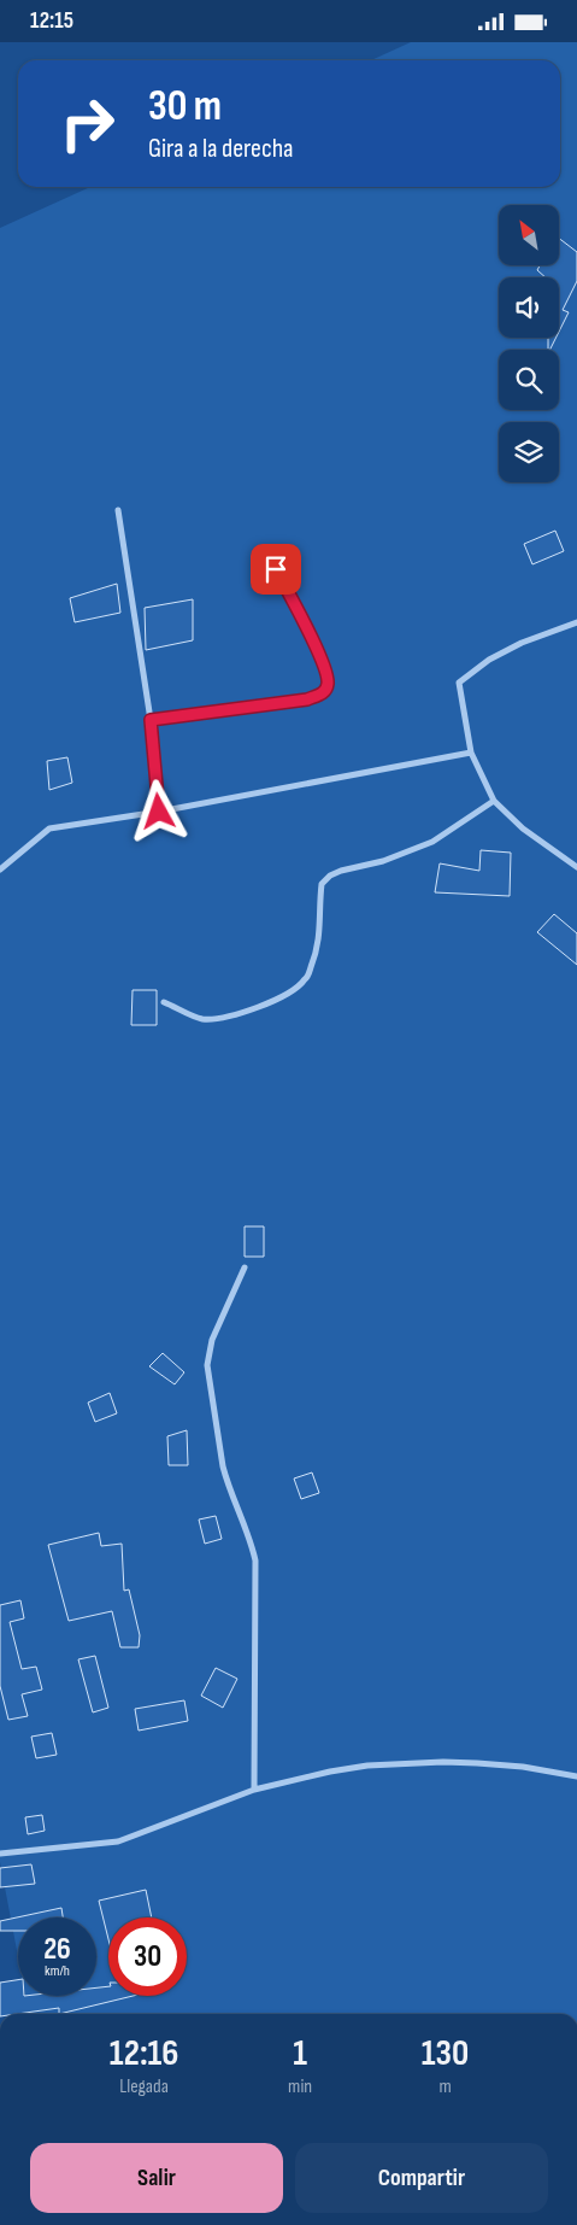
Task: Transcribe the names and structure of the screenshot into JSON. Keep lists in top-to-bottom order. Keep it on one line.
{"north":"top left","page":{"status":"12:15","turn":["30 m","Gira a la derecha"],"speed":"26 km/h","limit":"30","eta":["12:16","Llegada","1","min","130","m"],"buttons":["Salir","Compartir"]}}
